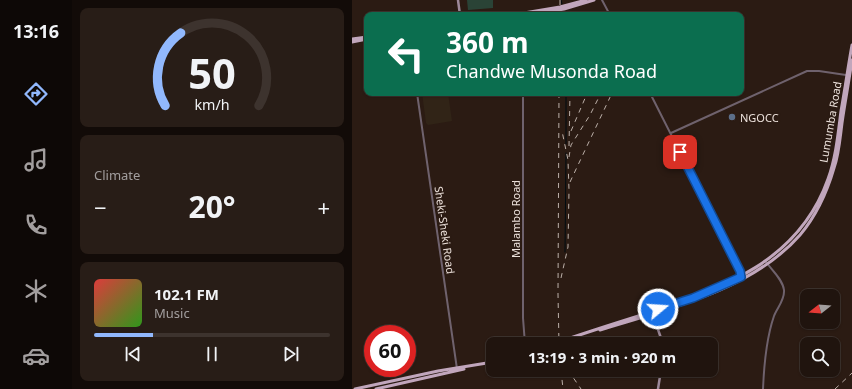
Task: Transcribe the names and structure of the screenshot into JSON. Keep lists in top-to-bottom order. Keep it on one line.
{"streets":{"main road":["Lumumba Road"],"street":["Malambo Road","Sheki-Sheki Road"]},"places":["NGOCC"],"north":"left","page":{"tabs":"13:16","turn":["360 m","Chandwe Musonda Road"],"tile":"Climate","heat":["−","20°","+"],"song":["102.1 FM","Music"],"limit":"60","trip":"13:19 · 3 min · 920 m","gauge":["50","km/h"]}}
